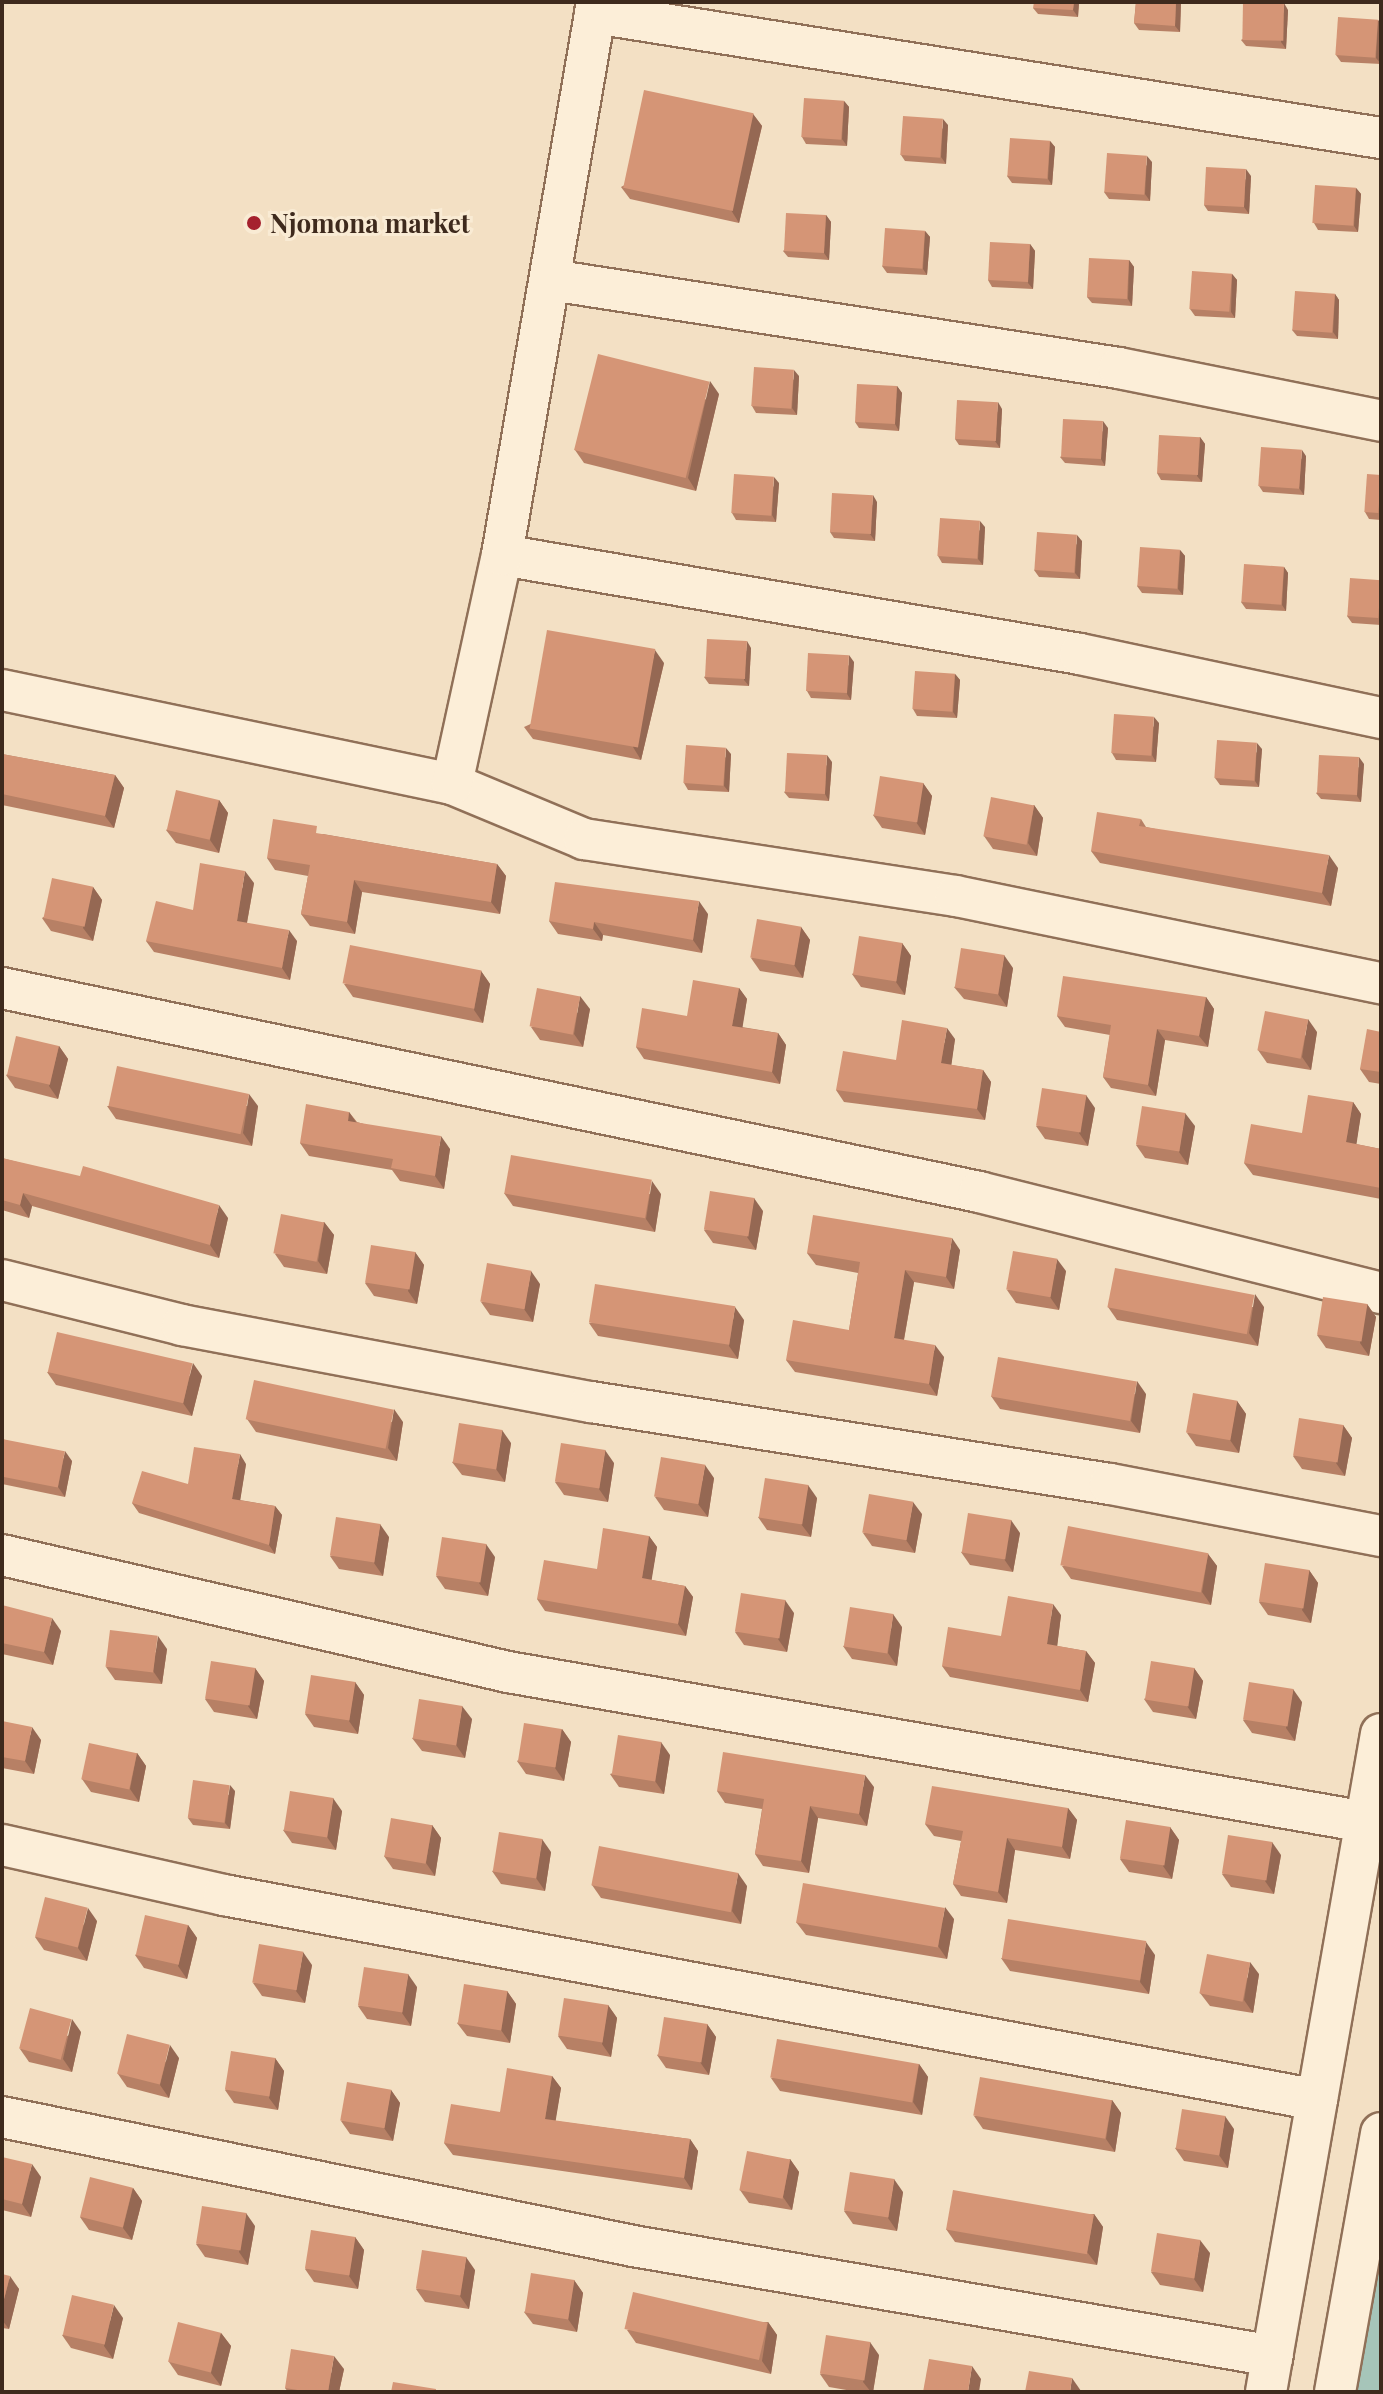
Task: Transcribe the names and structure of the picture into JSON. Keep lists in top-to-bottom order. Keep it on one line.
{"places":["Njomona market"]}
